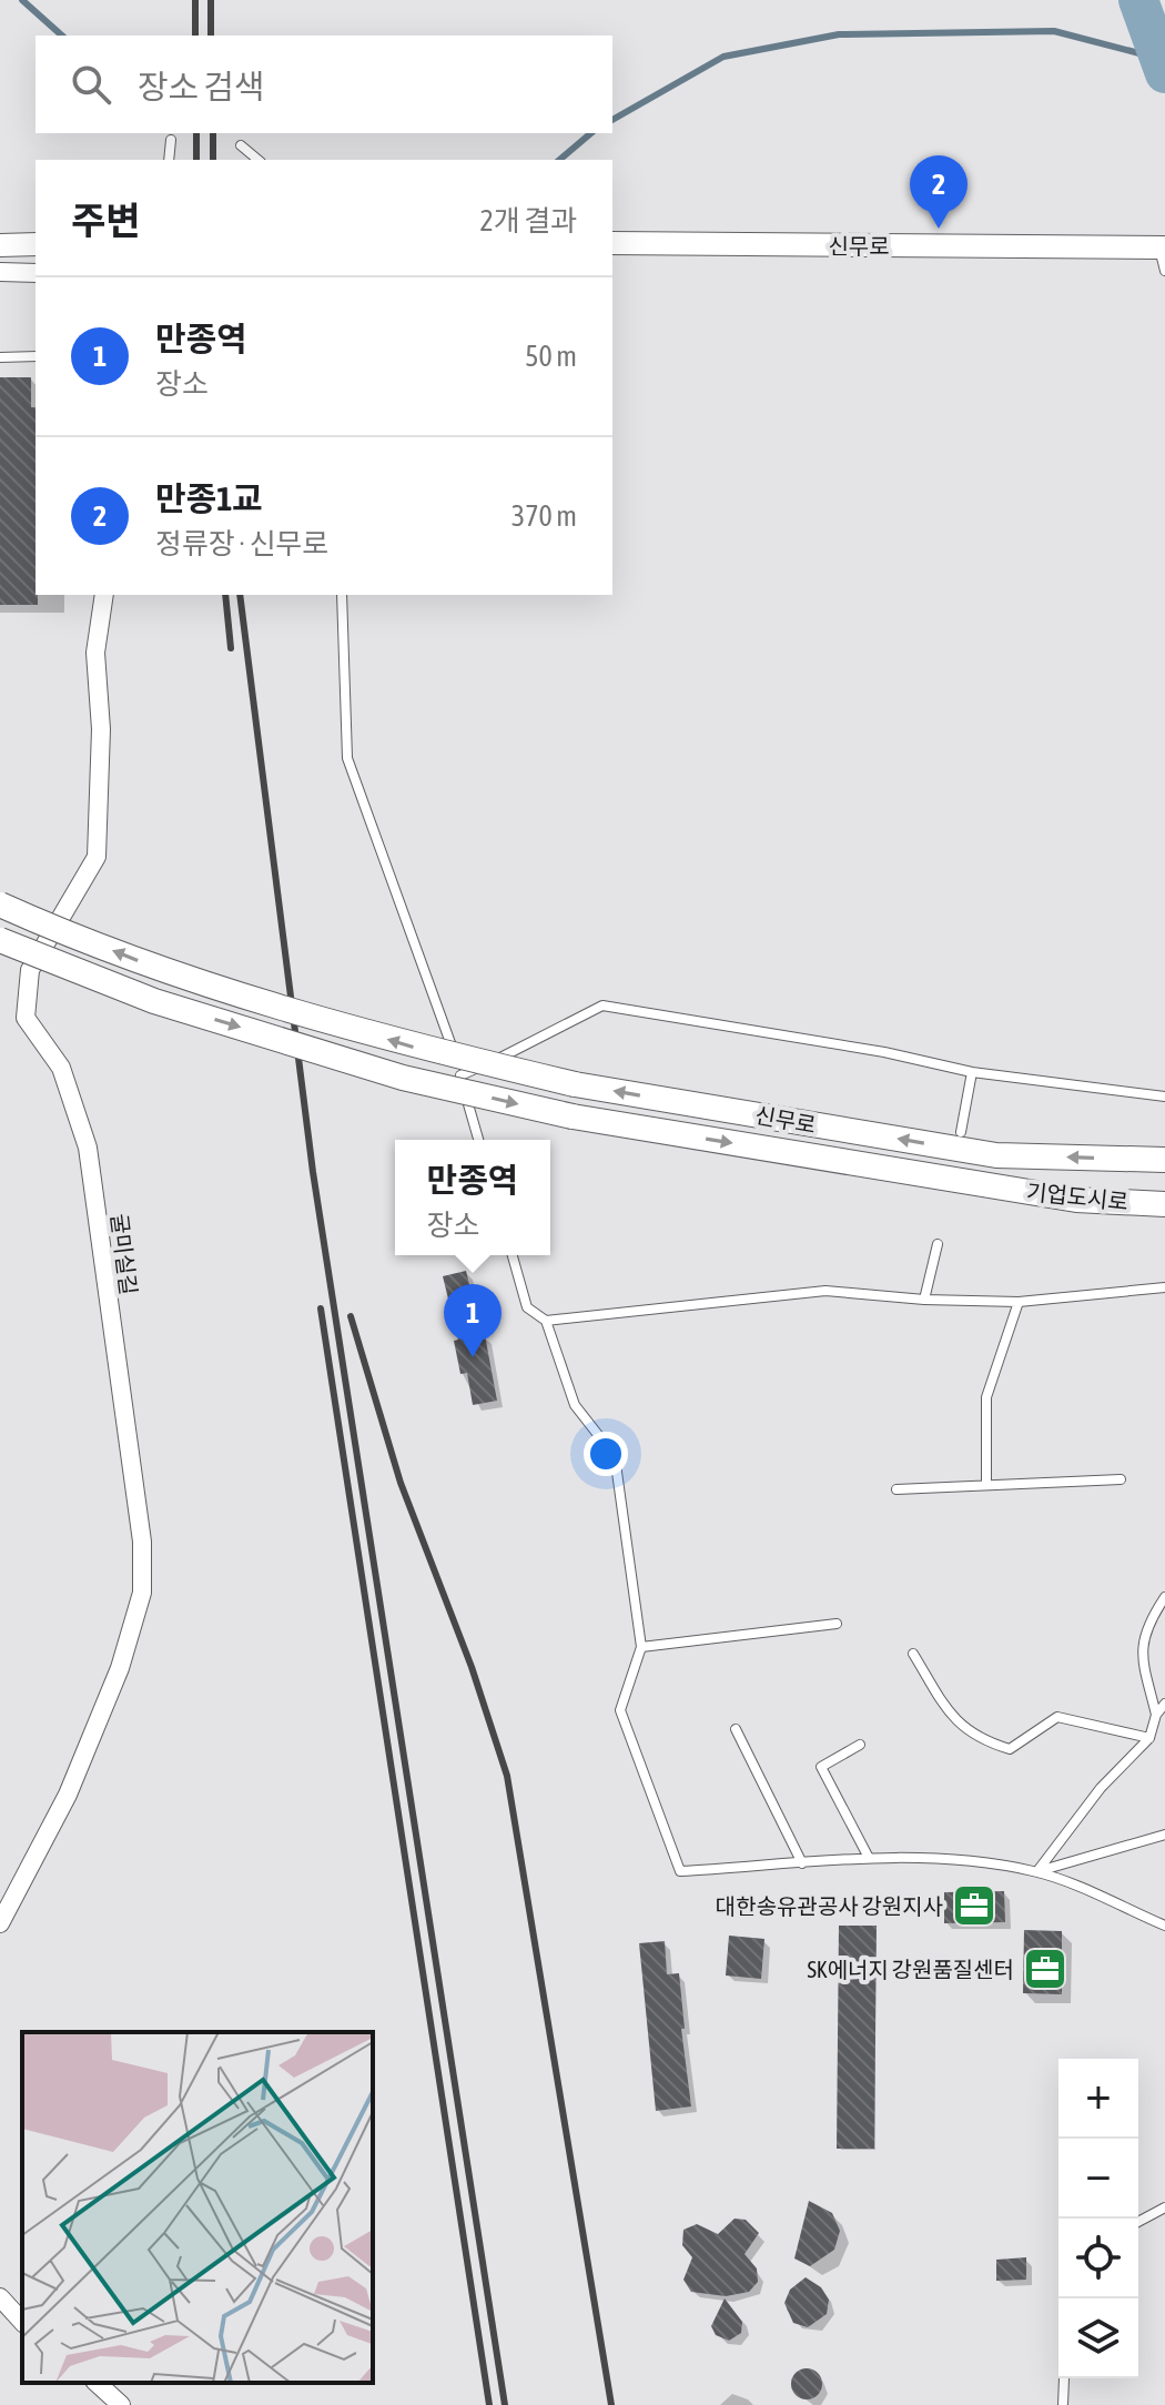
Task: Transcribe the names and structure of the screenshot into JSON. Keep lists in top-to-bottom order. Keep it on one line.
{"streets":{"main road":["신무로","기업도시로"],"street":["굴미실길"]},"crossings":[["신무로","기업도시로"]],"places":{"office":["대한송유관공사 강원지사","SK에너지 강원품질센터"]},"page":{"search":"장소 검색","pins":["2","1"],"heading":["주변","2개 결과"],"list":[{"mark":"1","name":"만종역","note":"장소","value":"50 m"},{"mark":"2","name":"만종1교","note":"정류장 · 신무로","value":"370 m"}],"popup":["만종역","장소"],"map_buttons":["+","−"]}}
